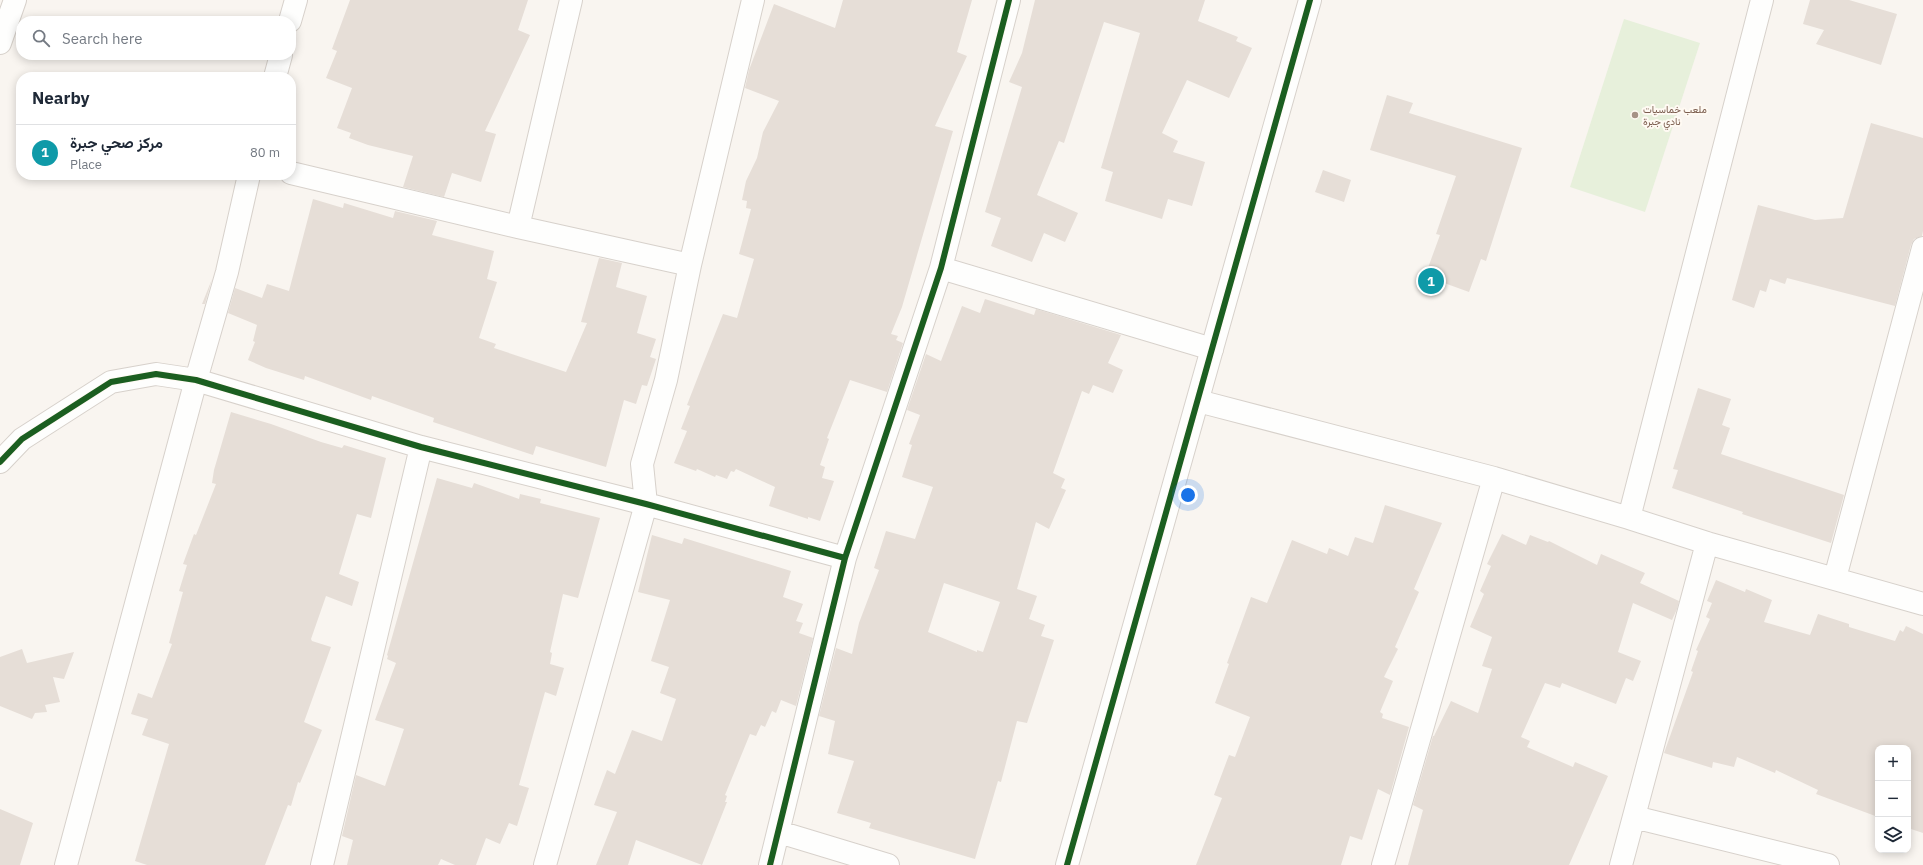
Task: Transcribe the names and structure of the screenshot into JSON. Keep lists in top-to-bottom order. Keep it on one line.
{"places":["ملعب خماسيات نادي جبرة"],"page":{"search":"Search here","heading":"Nearby","list":[{"mark":"1","name":"مركز صحي جبرة","note":"Place","value":"80 m"}],"pins":"1","map_buttons":["+","−"]}}
